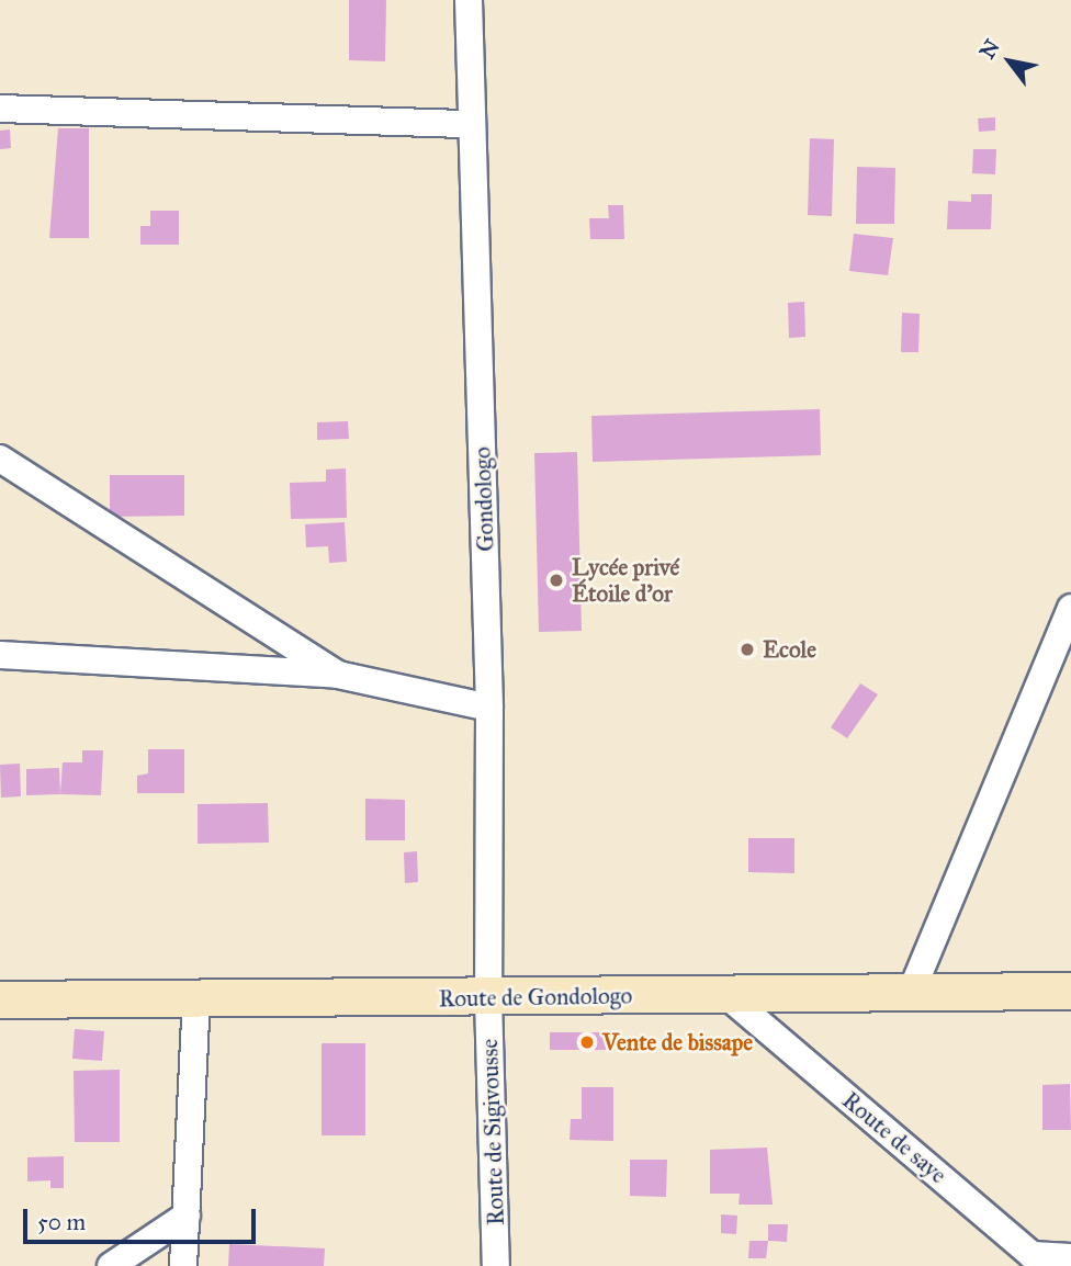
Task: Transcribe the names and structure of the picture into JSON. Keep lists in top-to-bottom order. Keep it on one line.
{"streets":{"street":["Gondologo","Route de Gondologo","Route de Sigivousse","Route de saye"]},"crossings":[["Gondologo","Route de Gondologo"],["Gondologo","Route de Sigivousse"],["Route de Gondologo","Route de Sigivousse"],["Route de Gondologo","Route de saye"]],"places":["Lycée privé Étoile d'or","Ecole","Vente de bissape"],"scale_bar":"50 m","north":"top left"}
